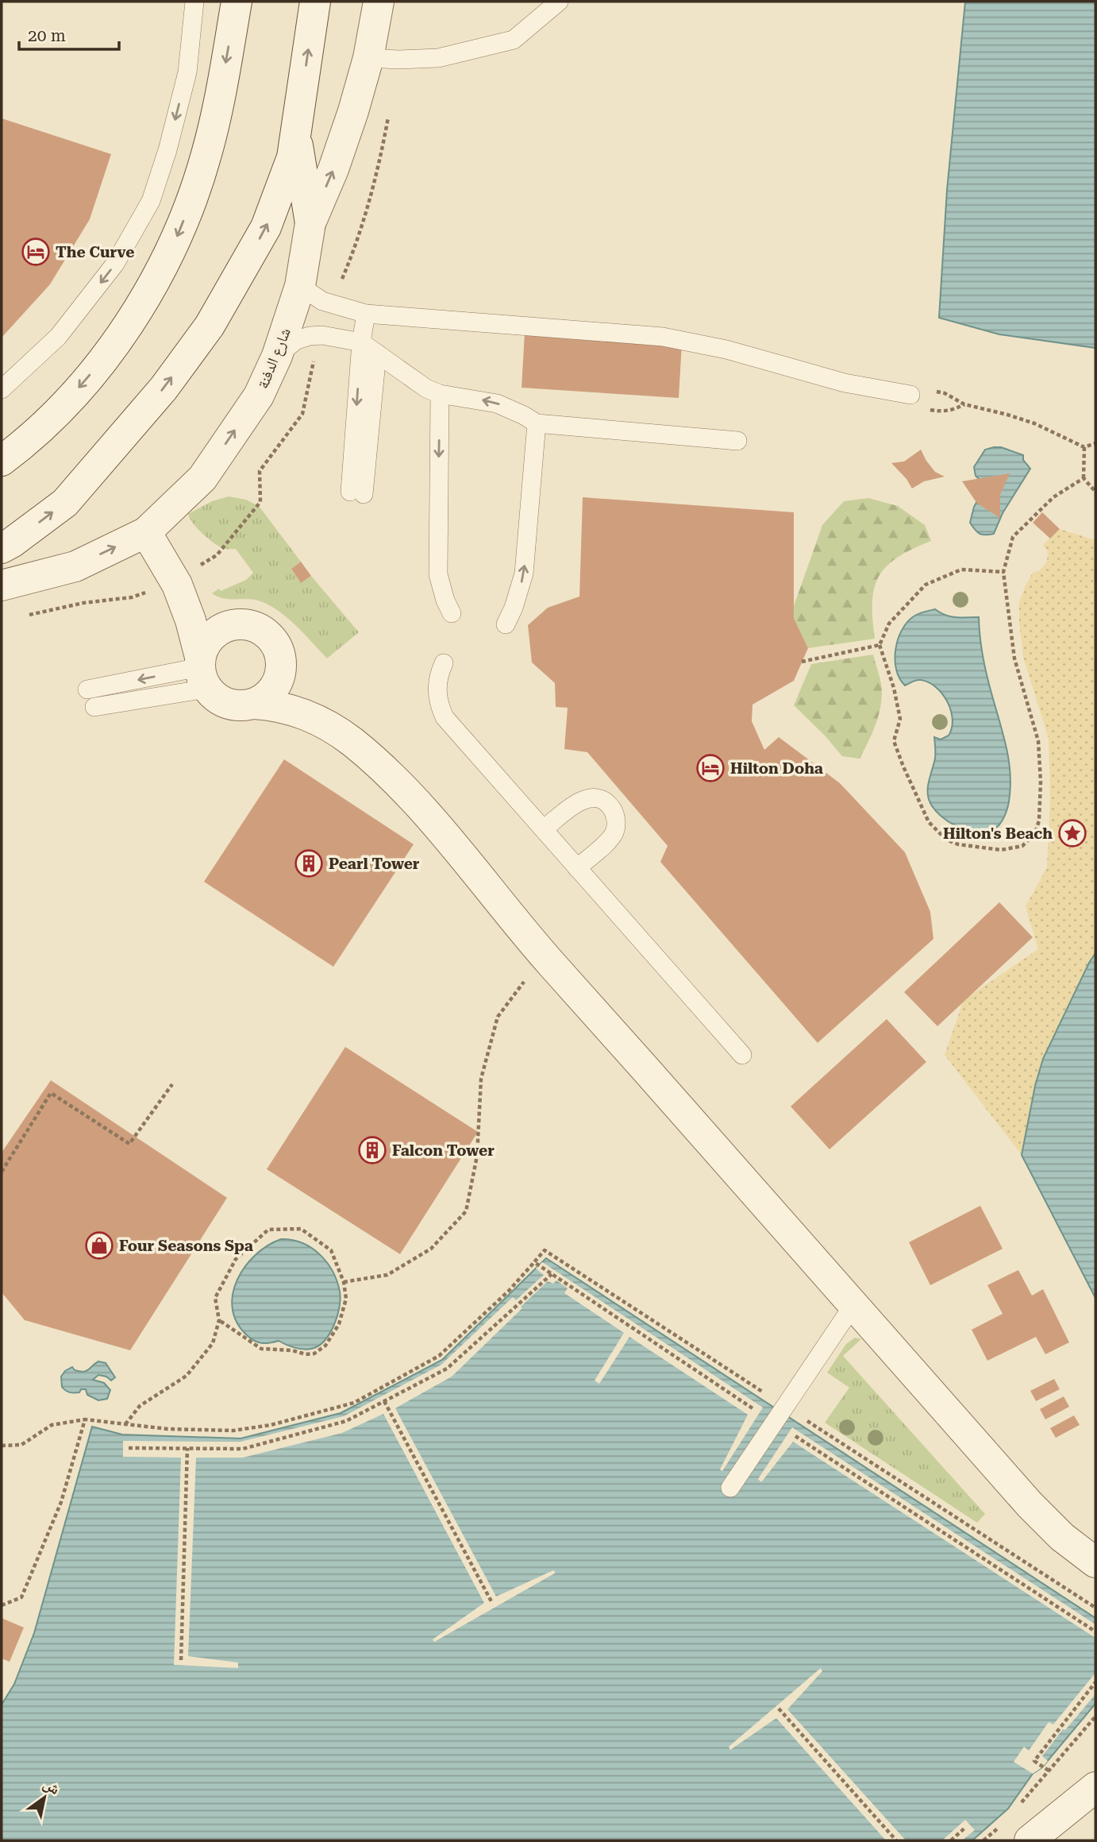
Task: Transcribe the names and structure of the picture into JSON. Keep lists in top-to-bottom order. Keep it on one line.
{"streets":{"street":["شارع الدفنة"]},"places":{"hotel":["The Curve","Hilton Doha"],"place":["Hilton's Beach"],"building":["Pearl Tower","Falcon Tower"],"shop":["Four Seasons Spa"]},"scale_bar":"20 m","north":"top right"}
